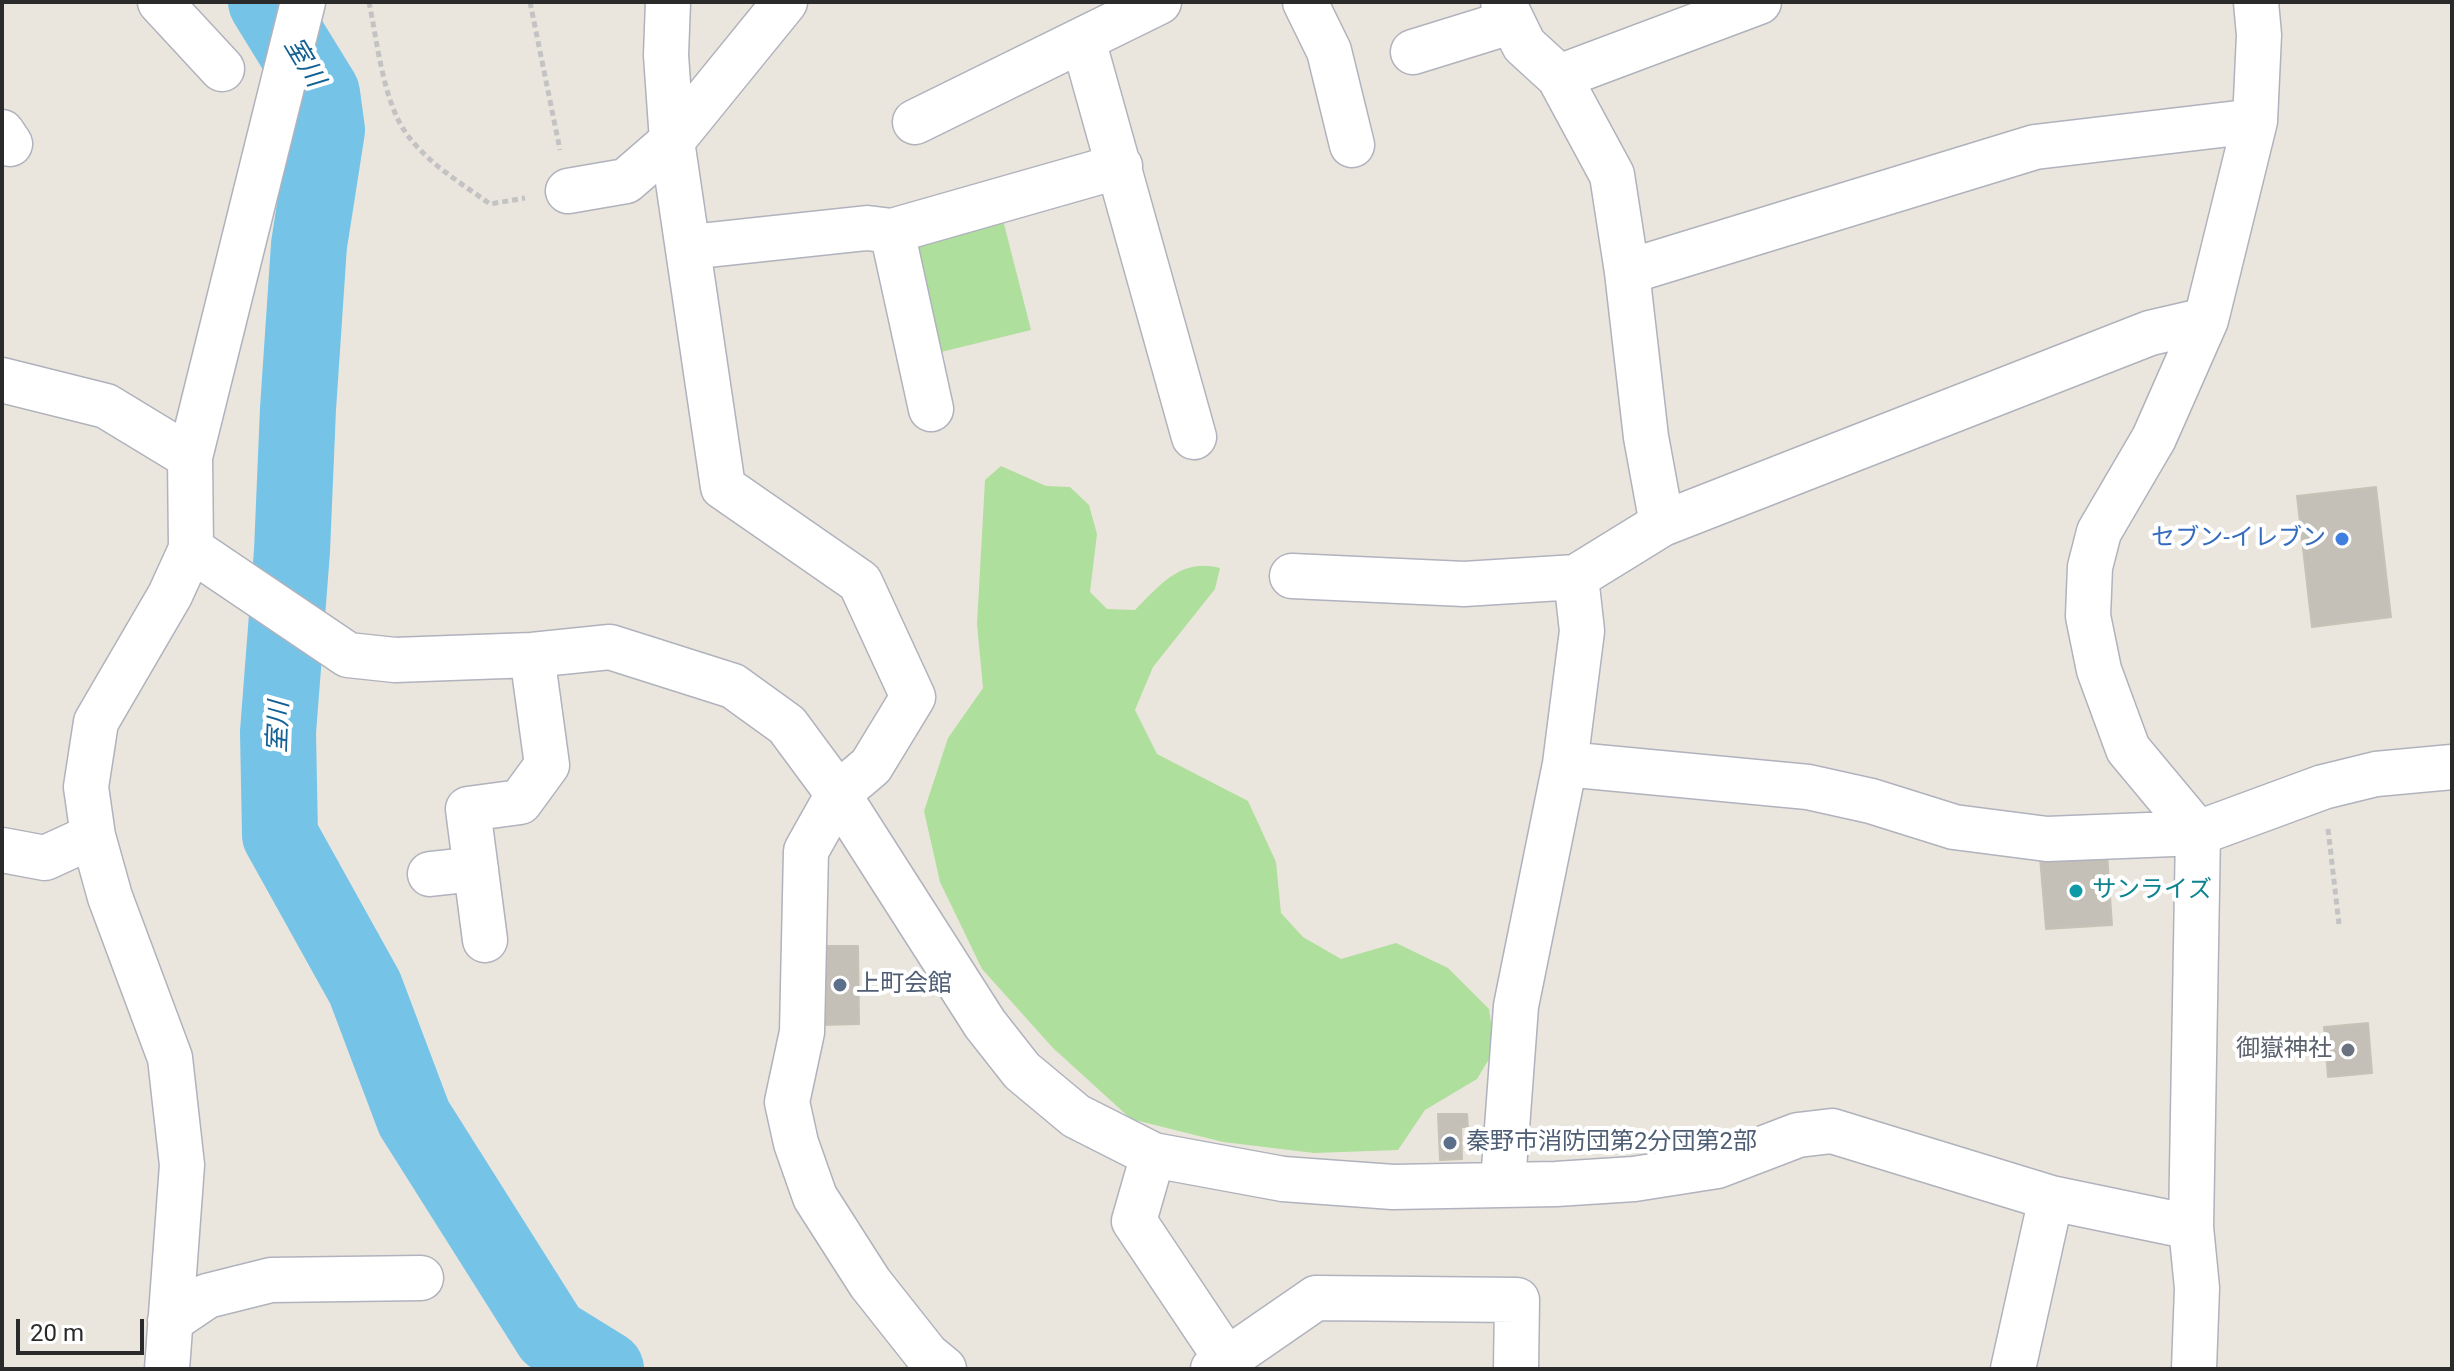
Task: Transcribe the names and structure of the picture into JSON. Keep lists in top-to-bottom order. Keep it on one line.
{"water":["室川"],"places":["セブン-イレブン","サンライズ","上町会館","御嶽神社","秦野市消防団第2分団第2部"],"scale_bar":"20 m"}
